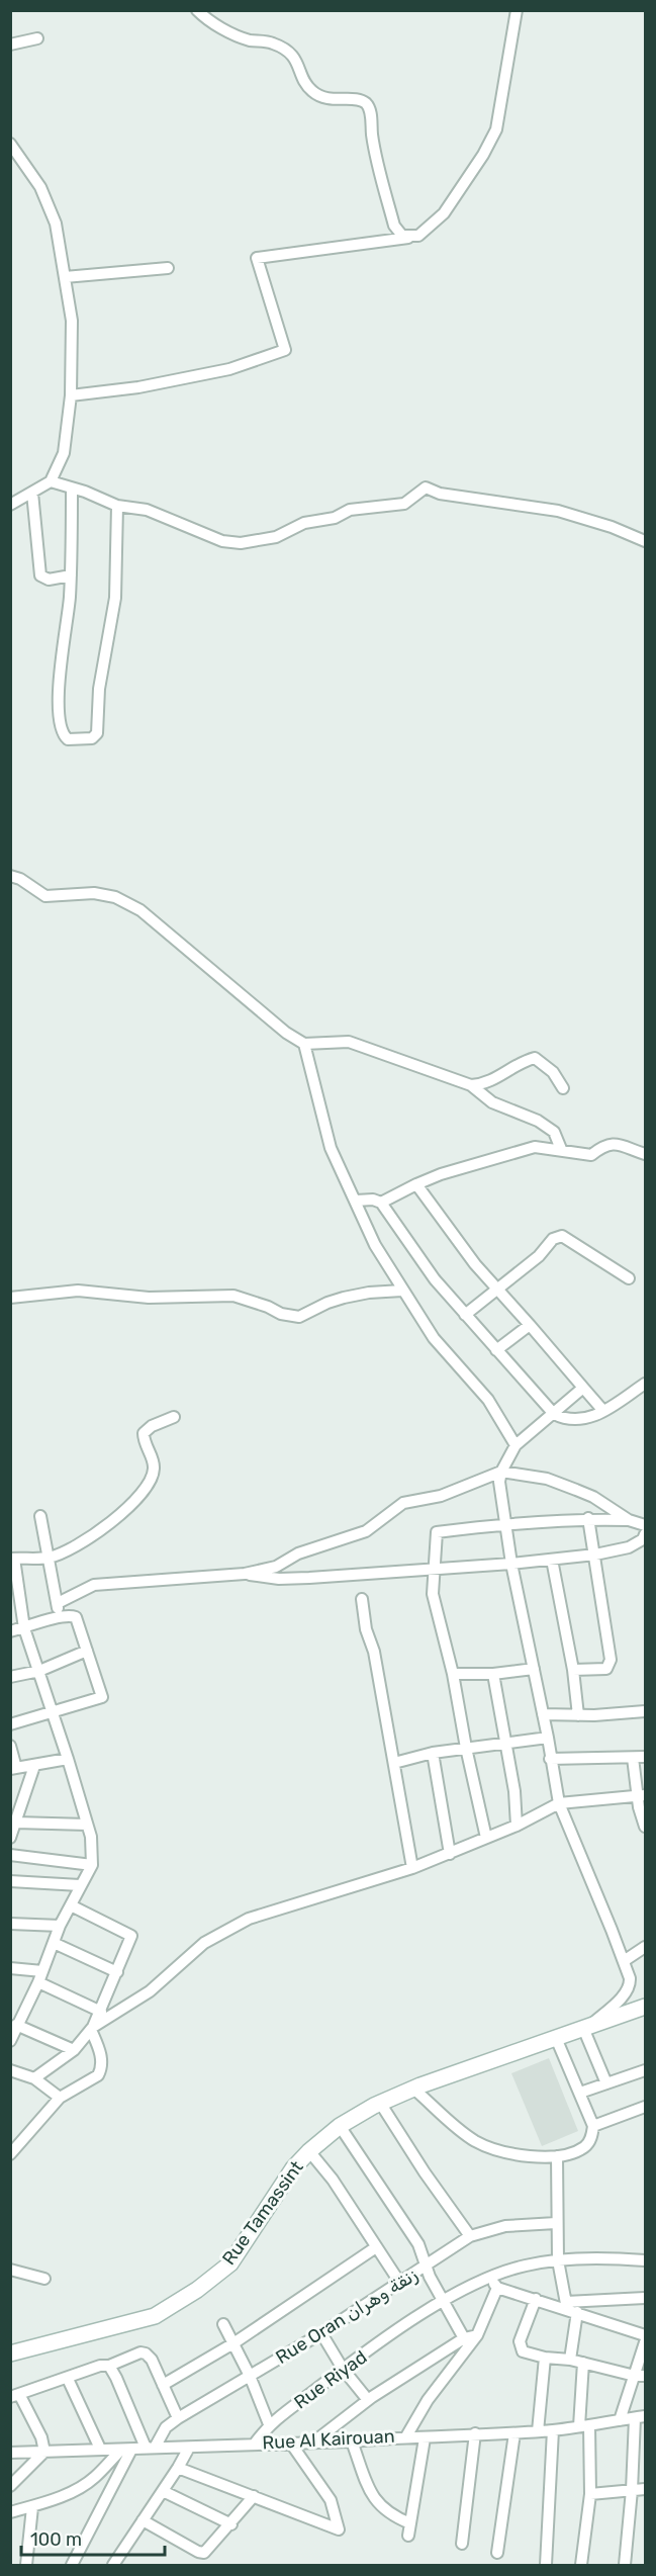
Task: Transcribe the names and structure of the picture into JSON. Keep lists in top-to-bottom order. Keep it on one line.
{"streets":{"main road":["Rue Tamassint"],"street":["Rue Oran زنقة وهران","Rue Riyad","Rue Al Kairouan"]},"crossings":[["Rue Oran زنقة وهران","Rue Al Kairouan"],["Rue Riyad","Rue Al Kairouan"]],"scale_bar":"100 m"}
